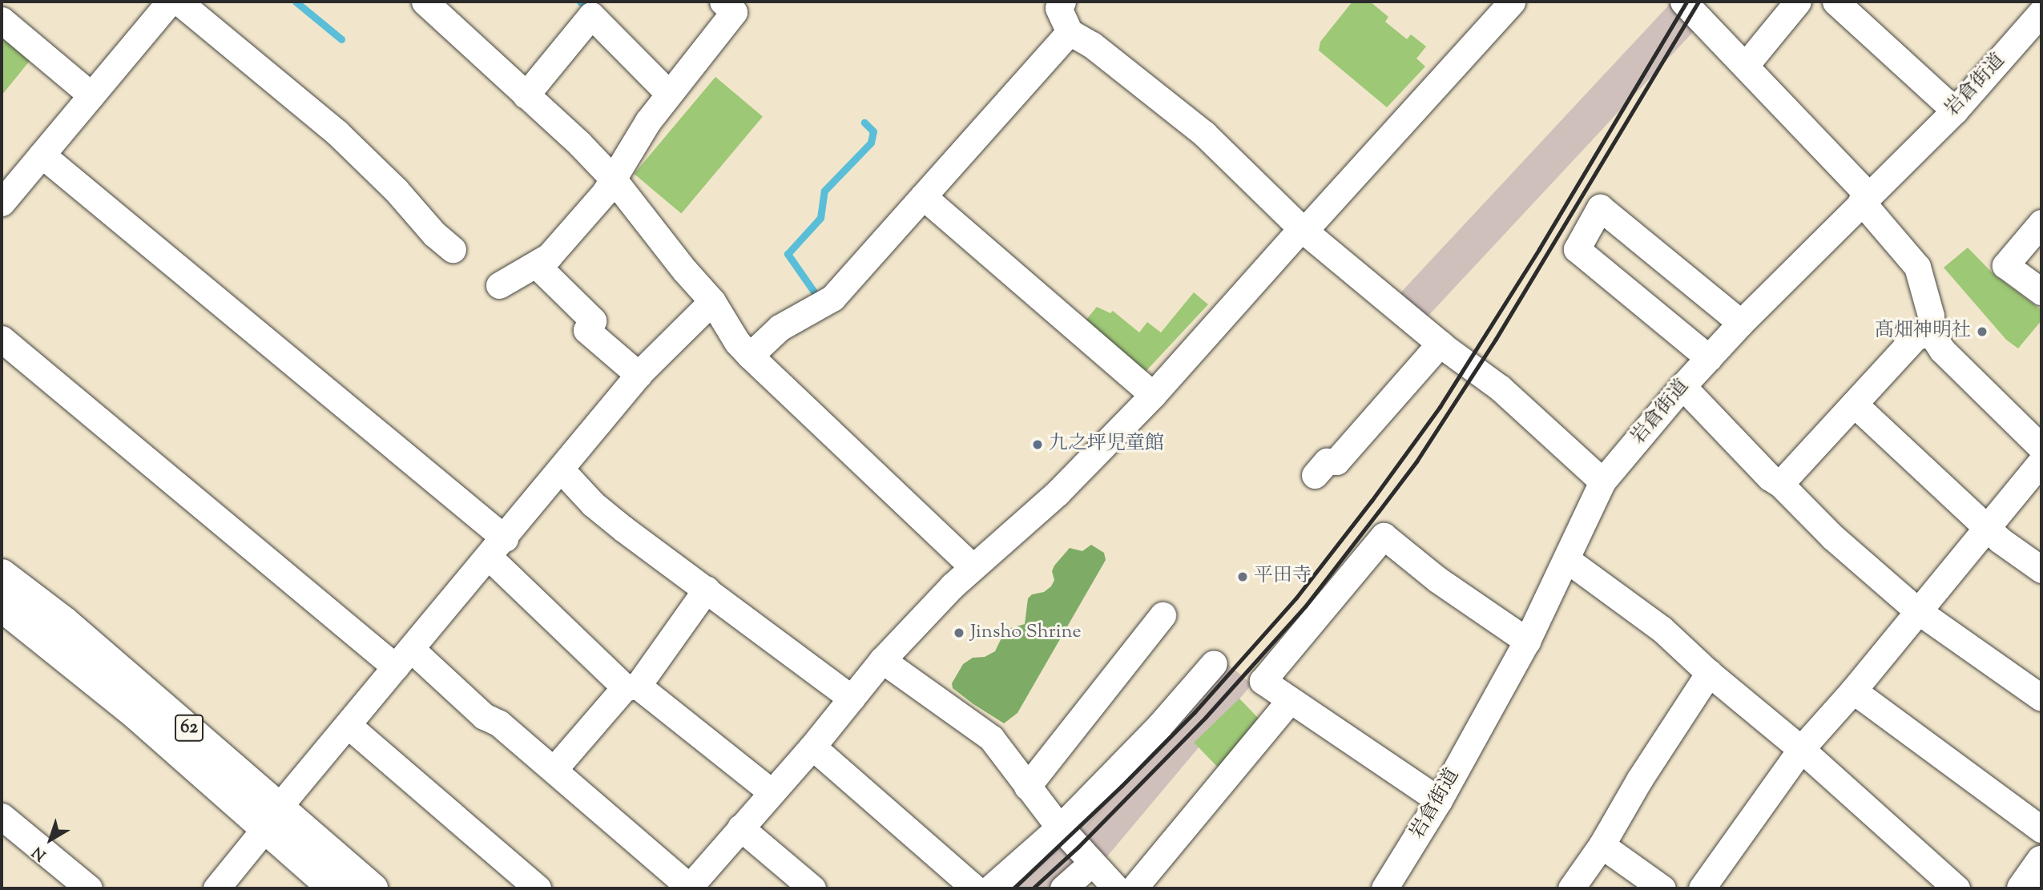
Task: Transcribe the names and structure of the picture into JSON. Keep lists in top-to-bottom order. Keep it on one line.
{"streets":{"main road":["62"],"street":["岩倉街道"]},"places":["髙畑神明社","九之坪児童館","平田寺","Jinsho Shrine"],"north":"bottom left"}
